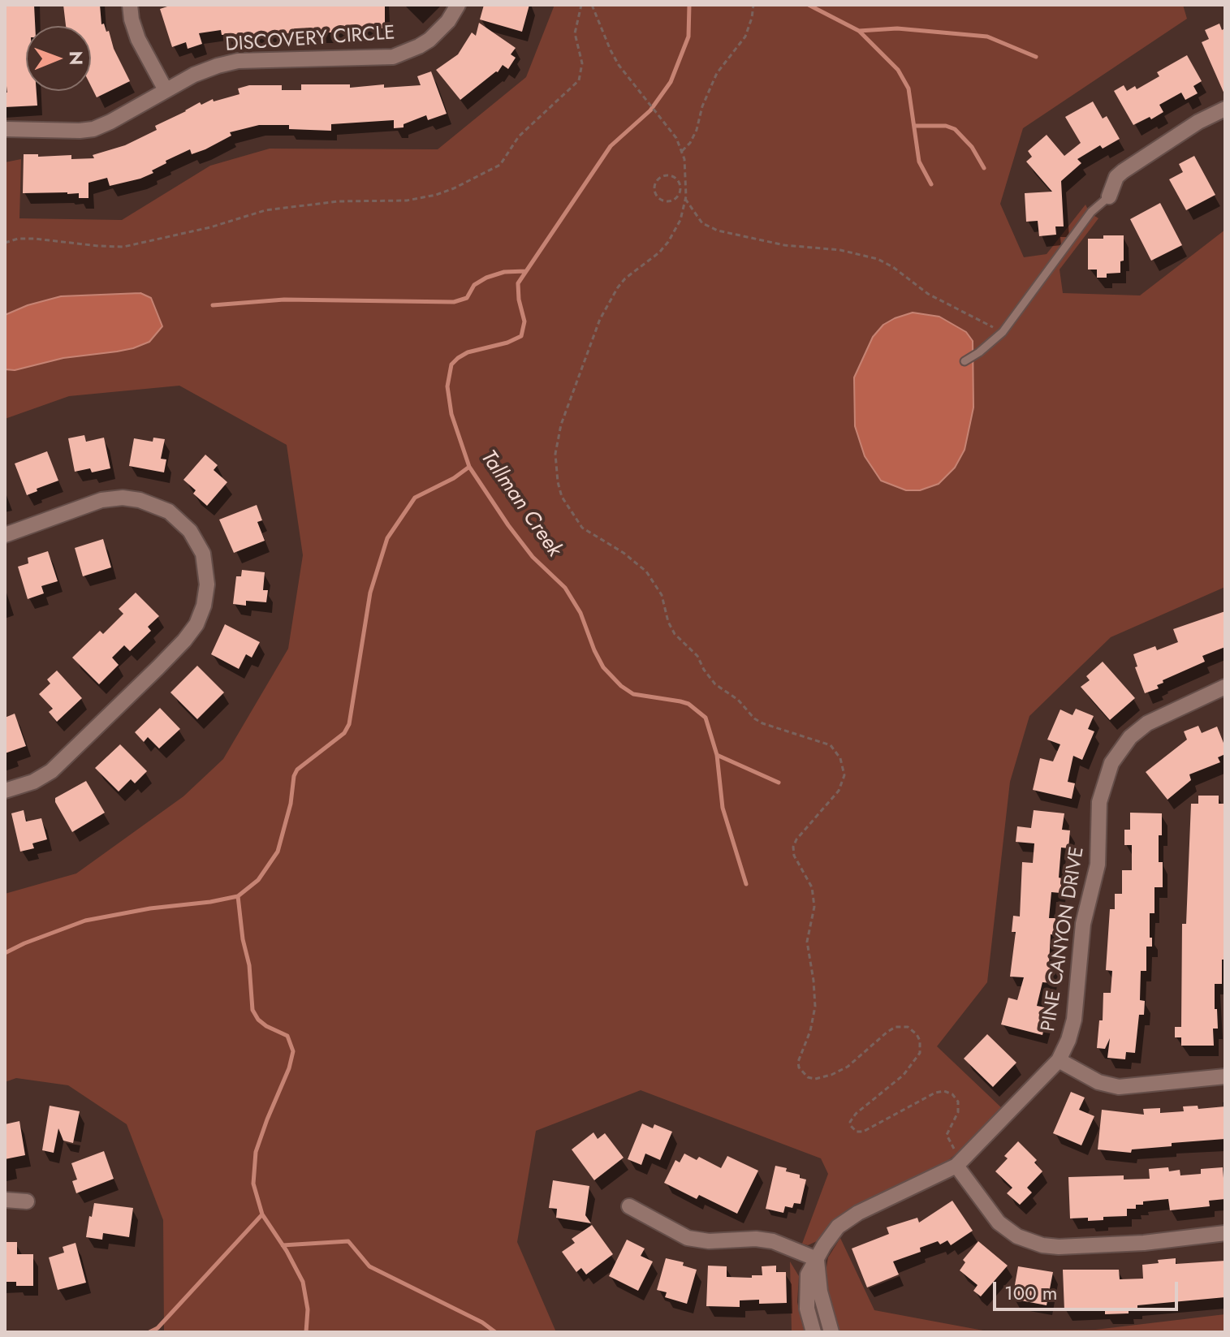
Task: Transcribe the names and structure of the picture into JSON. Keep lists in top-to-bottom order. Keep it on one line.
{"streets":{"street":["DISCOVERY CIRCLE","PINE CANYON DRIVE"]},"water":["Tallman Creek"],"scale_bar":"100 m","north":"right"}
